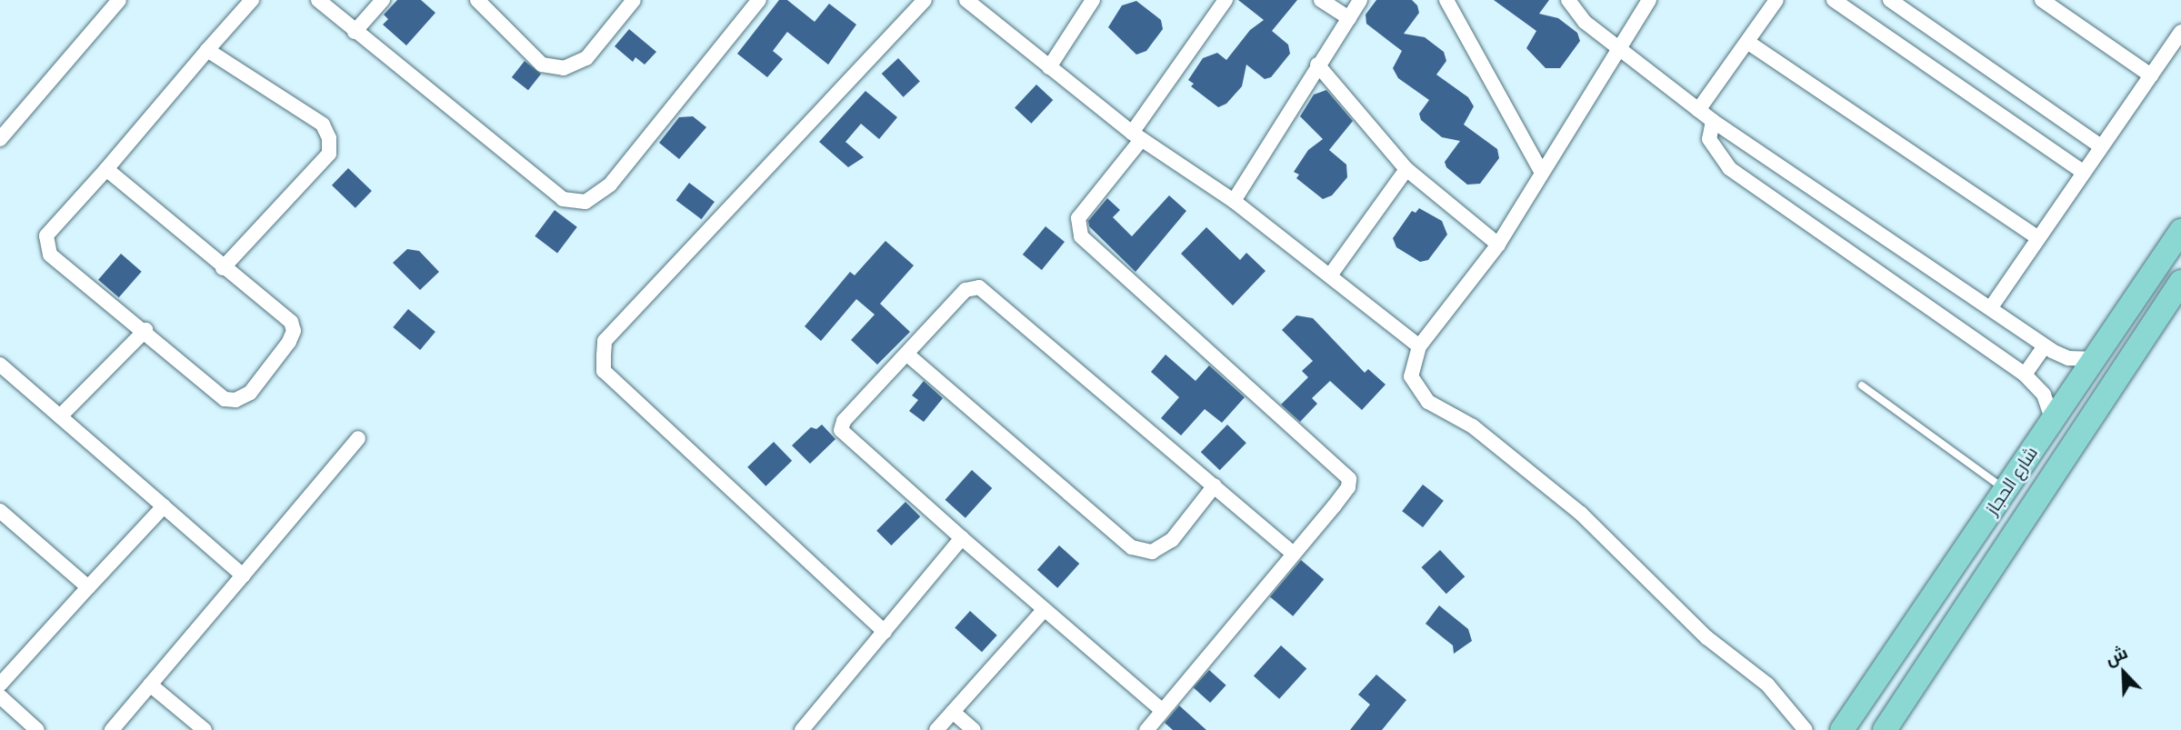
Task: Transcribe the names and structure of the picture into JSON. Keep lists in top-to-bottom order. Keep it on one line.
{"streets":{"main road":["شارع الحجاز"]},"north":"top left"}
